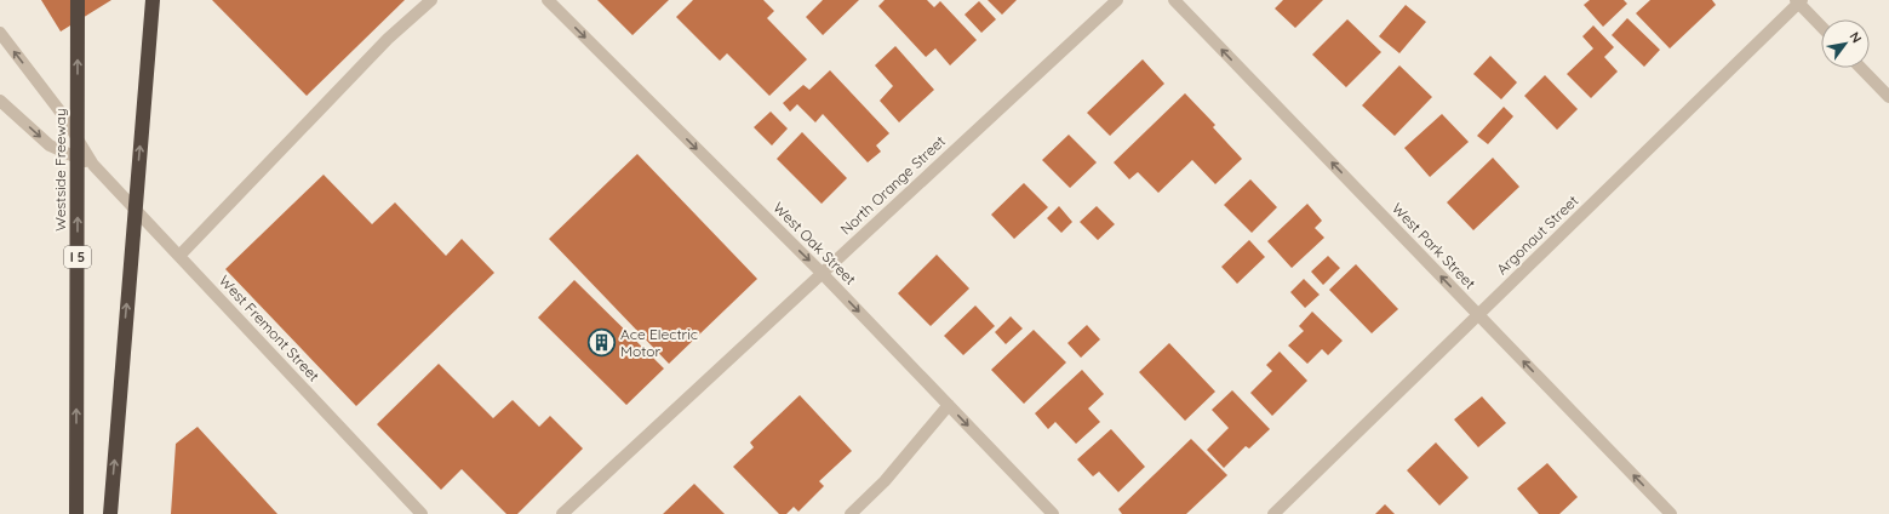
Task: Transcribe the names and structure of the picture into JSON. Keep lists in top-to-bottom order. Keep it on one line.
{"streets":{"highway":["Westside Freeway","I 5"],"street":["North Orange Street","Argonaut Street","West Oak Street","West Park Street","West Fremont Street"]},"crossings":[["North Orange Street","West Oak Street"],["Argonaut Street","West Park Street"]],"one_way":["West Oak Street","West Park Street"],"places":{"building":["Ace Electric Motor"]},"north":"top right"}
